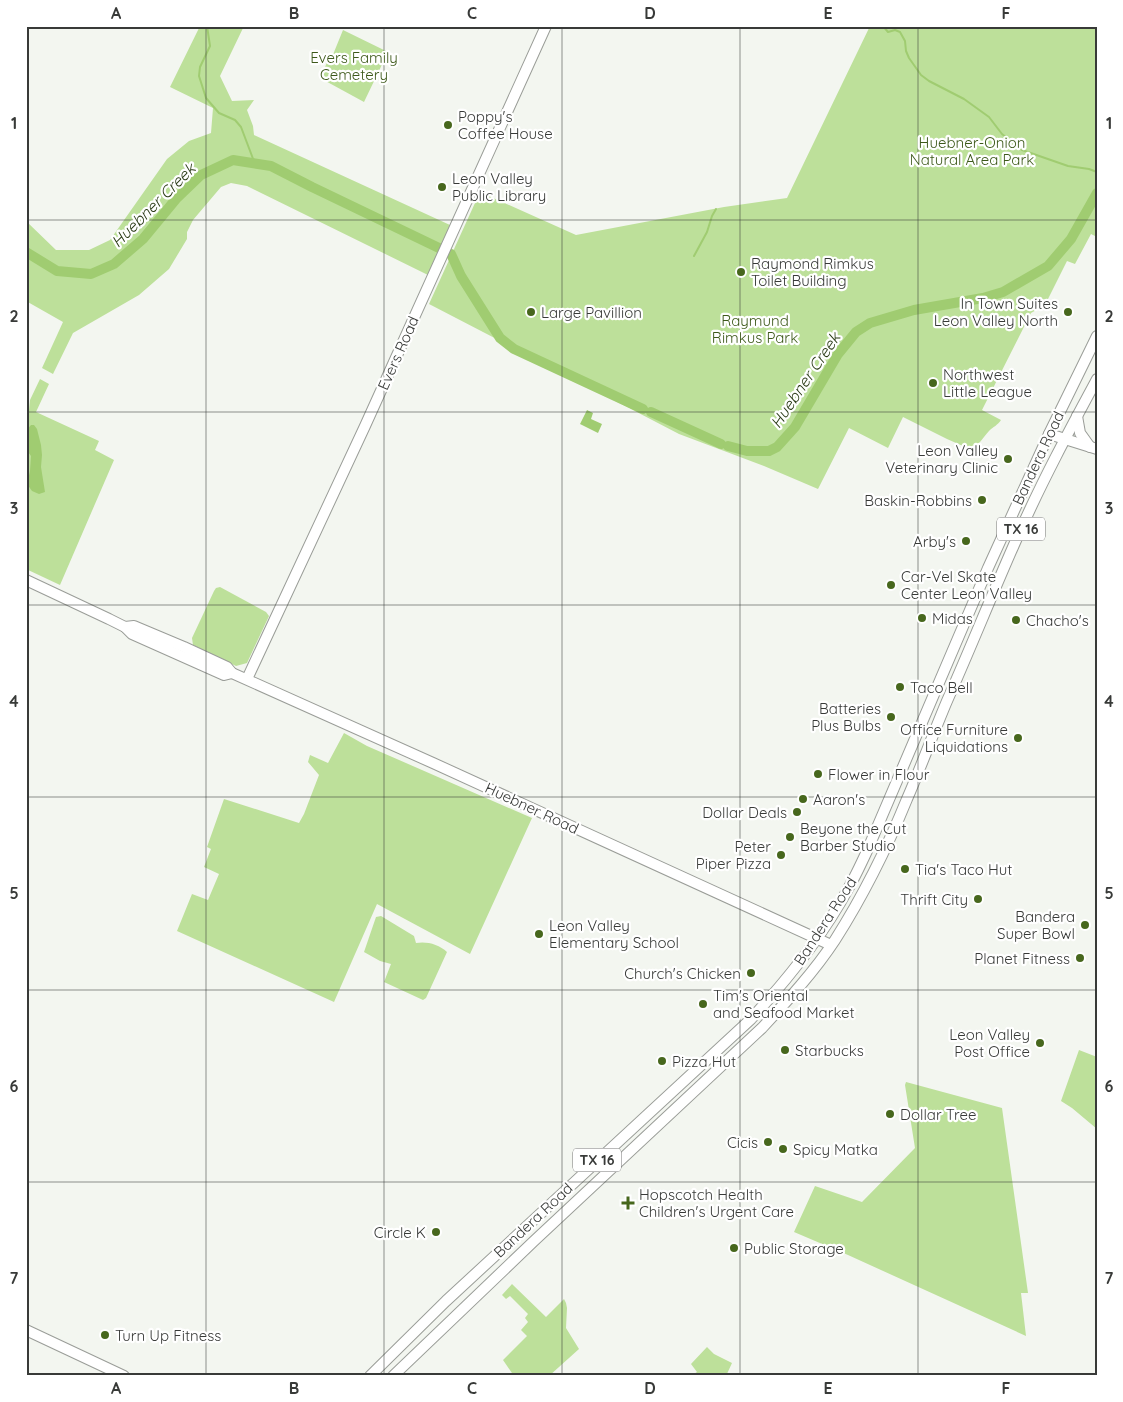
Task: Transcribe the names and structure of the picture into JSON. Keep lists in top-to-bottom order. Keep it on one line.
{"streets":{"main road":["Evers Road","Bandera Road","TX 16","Huebner Road"]},"crossings":[["Evers Road","Huebner Road"],["Bandera Road","Huebner Road"]],"water":["Huebner Creek"],"parks":["Evers Family Cemetery","Huebner-Onion Natural Area Park","Raymund Rimkus Park"],"places":{"other":["Poppy's Coffee House","Leon Valley Public Library","Raymond Rimkus Toilet Building","Large Pavillion","In Town Suites Leon Valley North","Northwest Little League","Leon Valley Veterinary Clinic","Baskin-Robbins","Arby's","Car-Vel Skate Center Leon Valley","Midas","Chacho's","Taco Bell","Batteries Plus Bulbs","Office Furniture Liquidations","Flower in Flour","Aaron's","Dollar Deals","Beyone the Cut Barber Studio","Peter Piper Pizza","Tia's Taco Hut","Thrift City","Bandera Super Bowl","Leon Valley Elementary School","Planet Fitness","Church's Chicken","Tim's Oriental and Seafood Market","Leon Valley Post Office","Starbucks","Pizza Hut","Dollar Tree","Cicis","Spicy Matka","Circle K","Public Storage","Turn Up Fitness"],"health":["Hopscotch Health Children's Urgent Care"]},"grid":{"columns":["A","B","C","D","E","F"],"rows":["1","2","3","4","5","6","7"]}}
